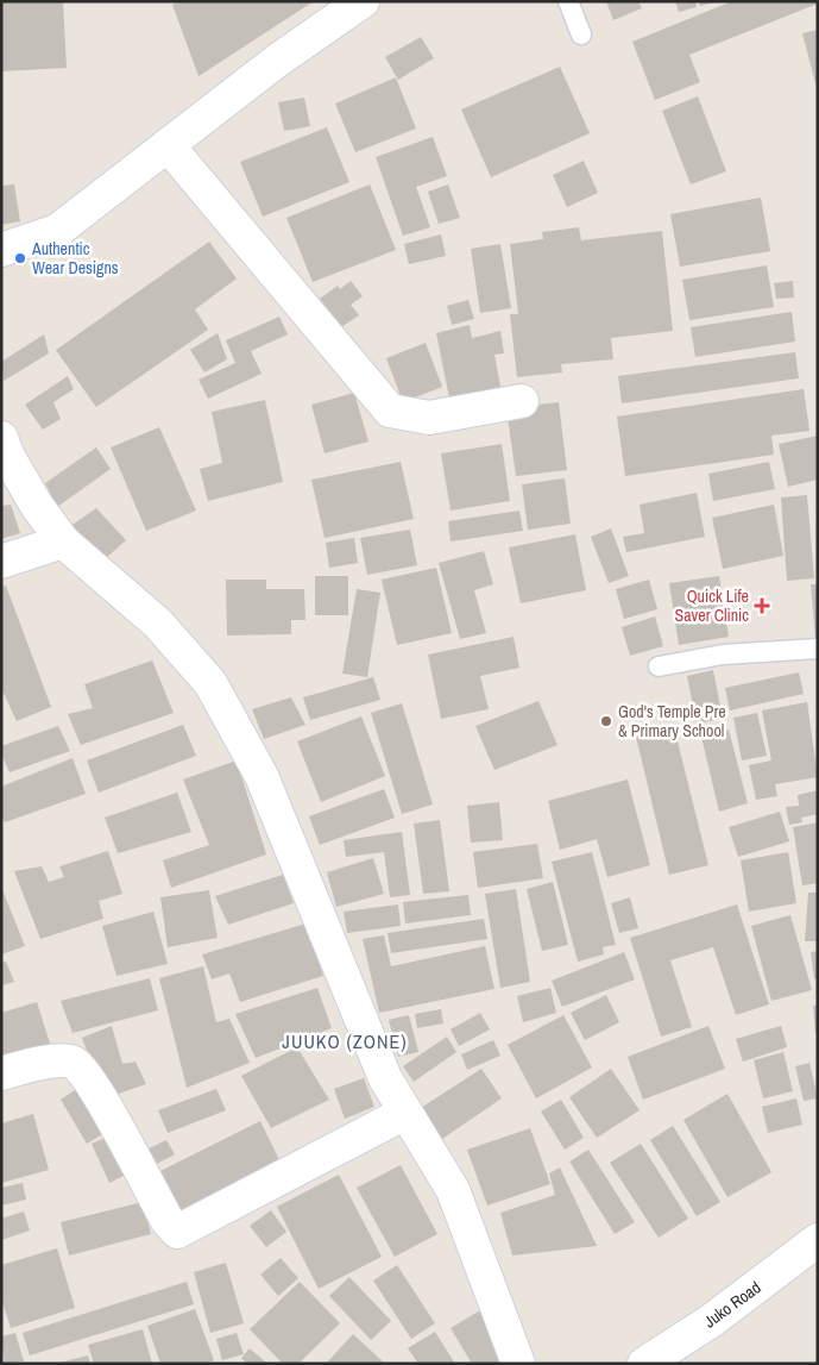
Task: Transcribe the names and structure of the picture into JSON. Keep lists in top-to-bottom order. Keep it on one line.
{"streets":{"street":["Juko Road"]},"districts":["JUUKO (ZONE)"],"places":{"other":["Authentic Wear Designs","God's Temple Pre & Primary School"],"health":["Quick Life Saver Clinic"]}}
